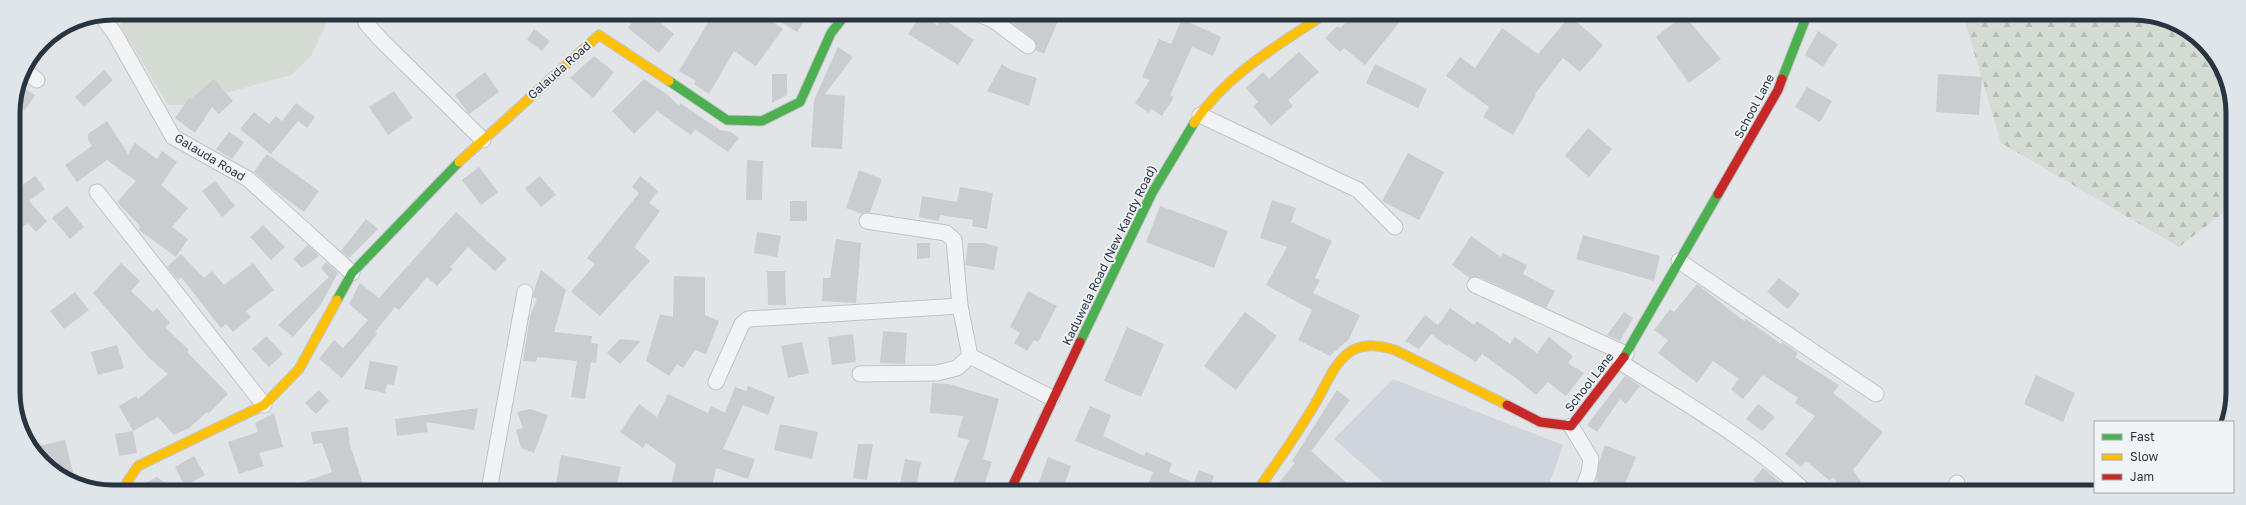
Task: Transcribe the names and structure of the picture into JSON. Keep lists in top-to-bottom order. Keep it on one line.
{"streets":{"street":["Galauda Road","School Lane","Kaduwela Road (New Kandy Road)"]},"legend":["Fast","Slow","Jam"]}
